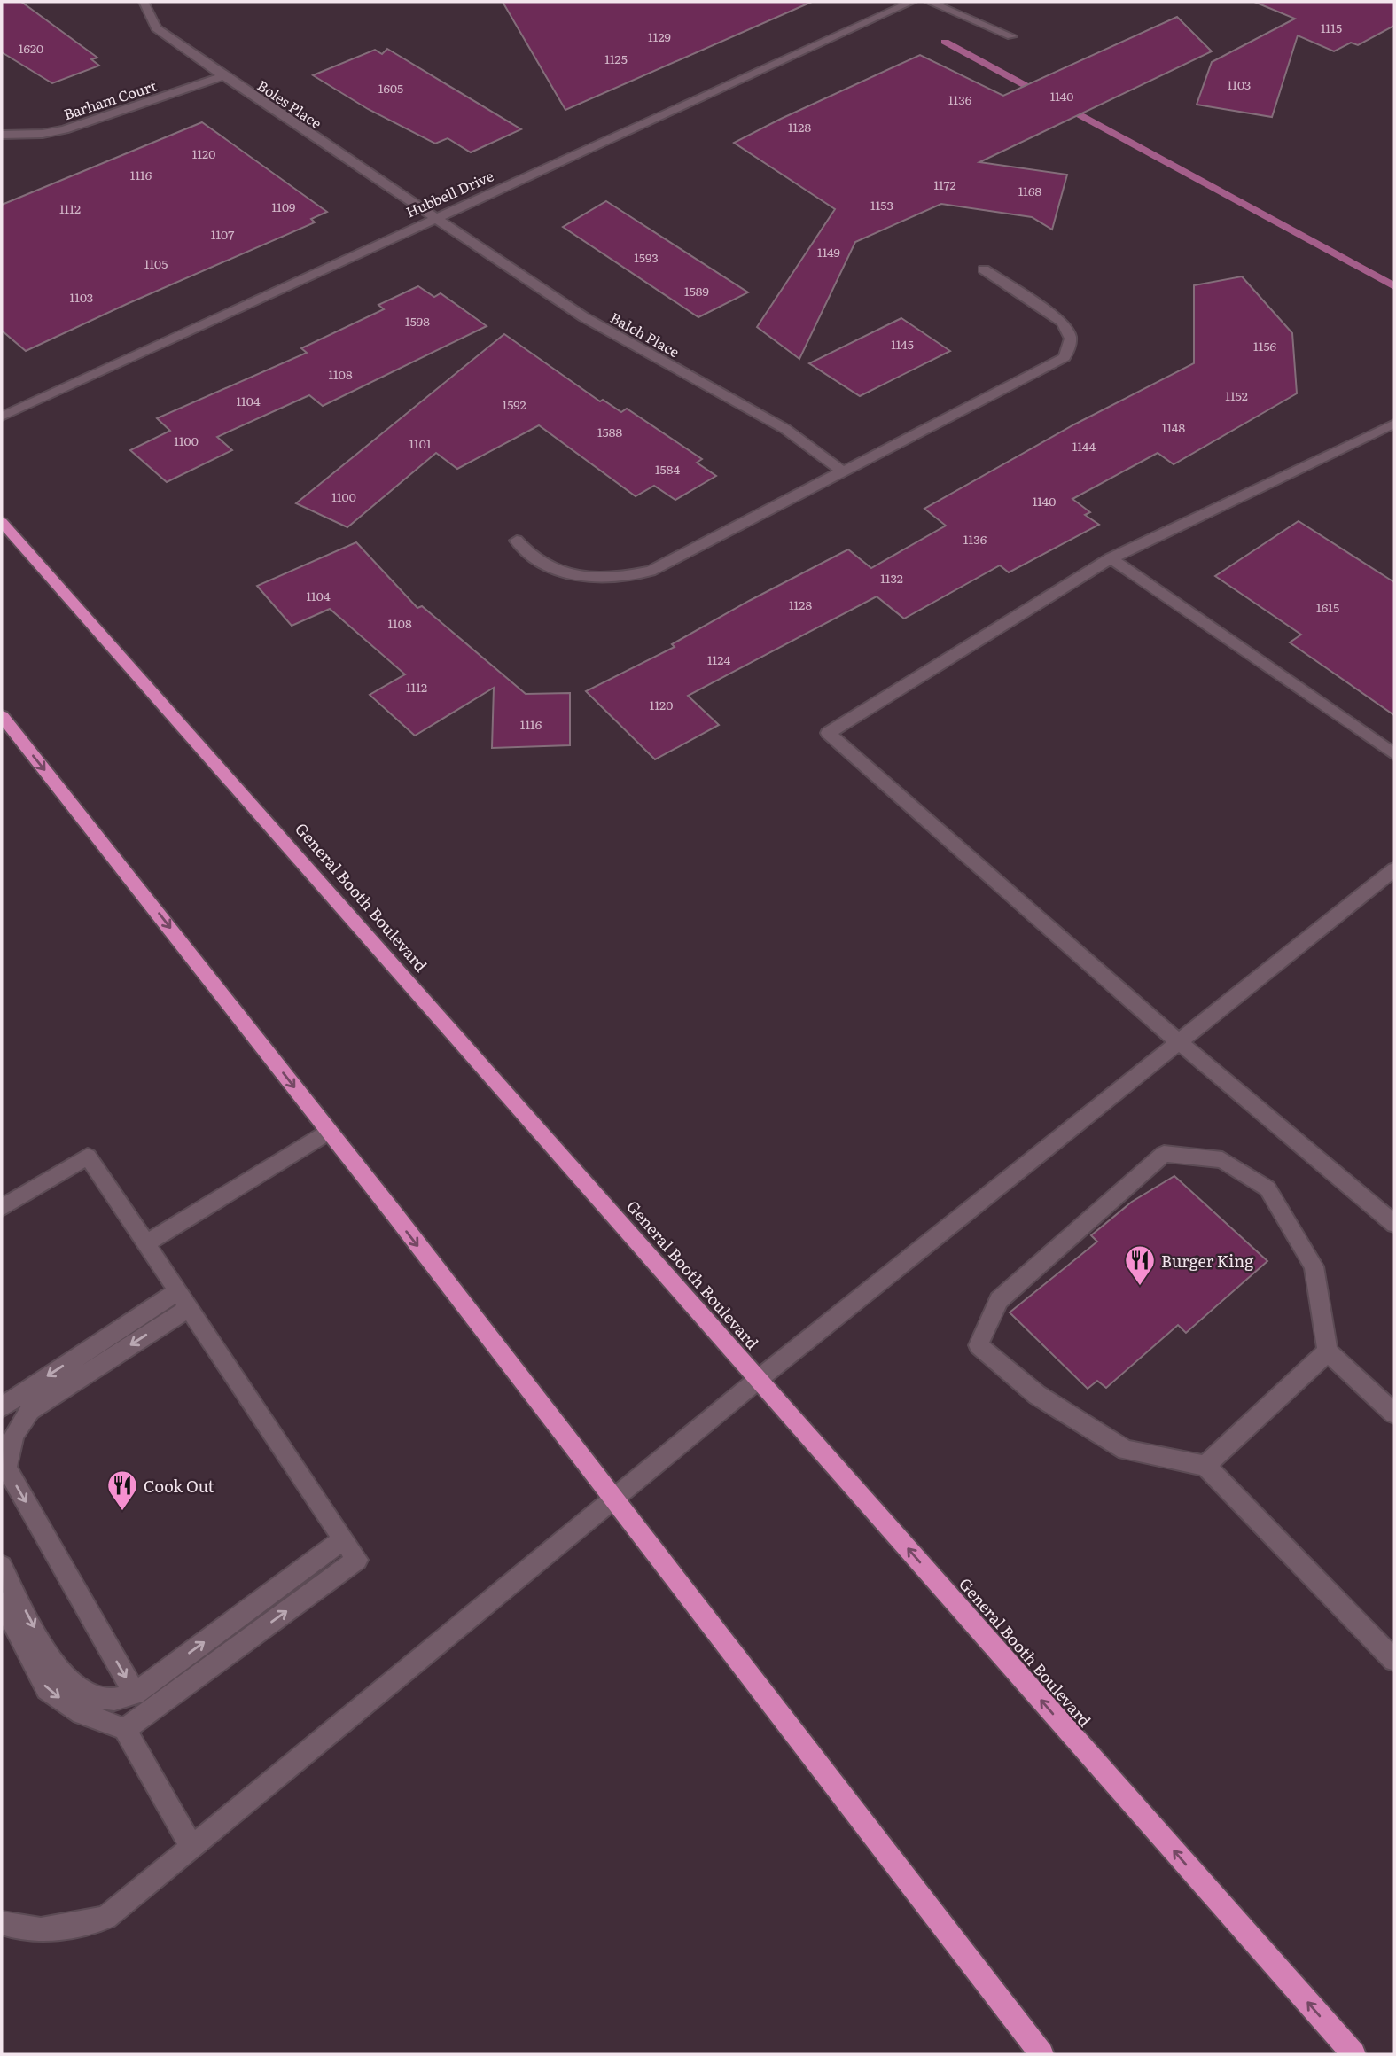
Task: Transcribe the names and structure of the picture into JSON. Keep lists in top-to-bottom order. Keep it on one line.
{"streets":{"highway":["General Booth Boulevard"],"street":["Barham Court","Boles Place","Hubbell Drive","Balch Place"]},"crossings":[["Barham Court","Boles Place"],["Boles Place","Hubbell Drive"],["Boles Place","Balch Place"],["Hubbell Drive","Balch Place"]],"one_way":["General Booth Boulevard"],"places":{"restaurant":["Burger King","Cook Out"]},"house_numbers":["1115","1129","1620","1125","1103","1605","1140","1136","1128","1120","1116","1172","1168","1153","1109","1112","1107","1149","1593","1105","1589","1103","1598","1145","1156","1108","1152","1104","1592","1148","1588","1100","1101","1144","1584","1100","1140","1136","1132","1104","1128","1615","1108","1124","1112","1120","1116"]}
